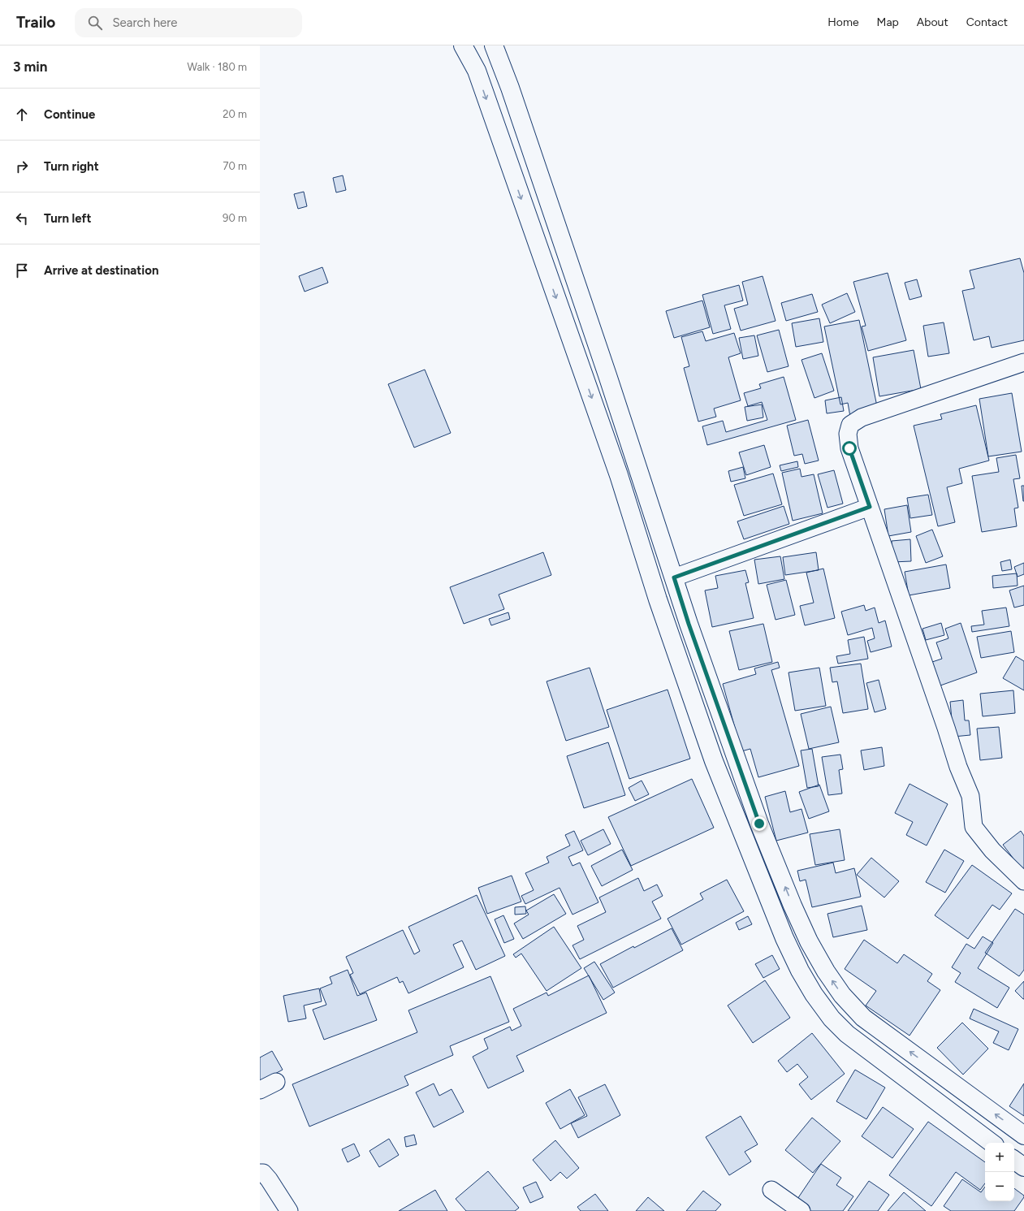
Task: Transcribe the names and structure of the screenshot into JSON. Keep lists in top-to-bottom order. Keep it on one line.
{"page":{"header":"Trailo","search":"Search here","nav":["Home","Map","About","Contact"],"heading":["3 min","Walk · 180 m"],"list":[["Continue","20 m"],["Turn right","70 m"],["Turn left","90 m"],"Arrive at destination"],"map_buttons":["+","−"]}}
